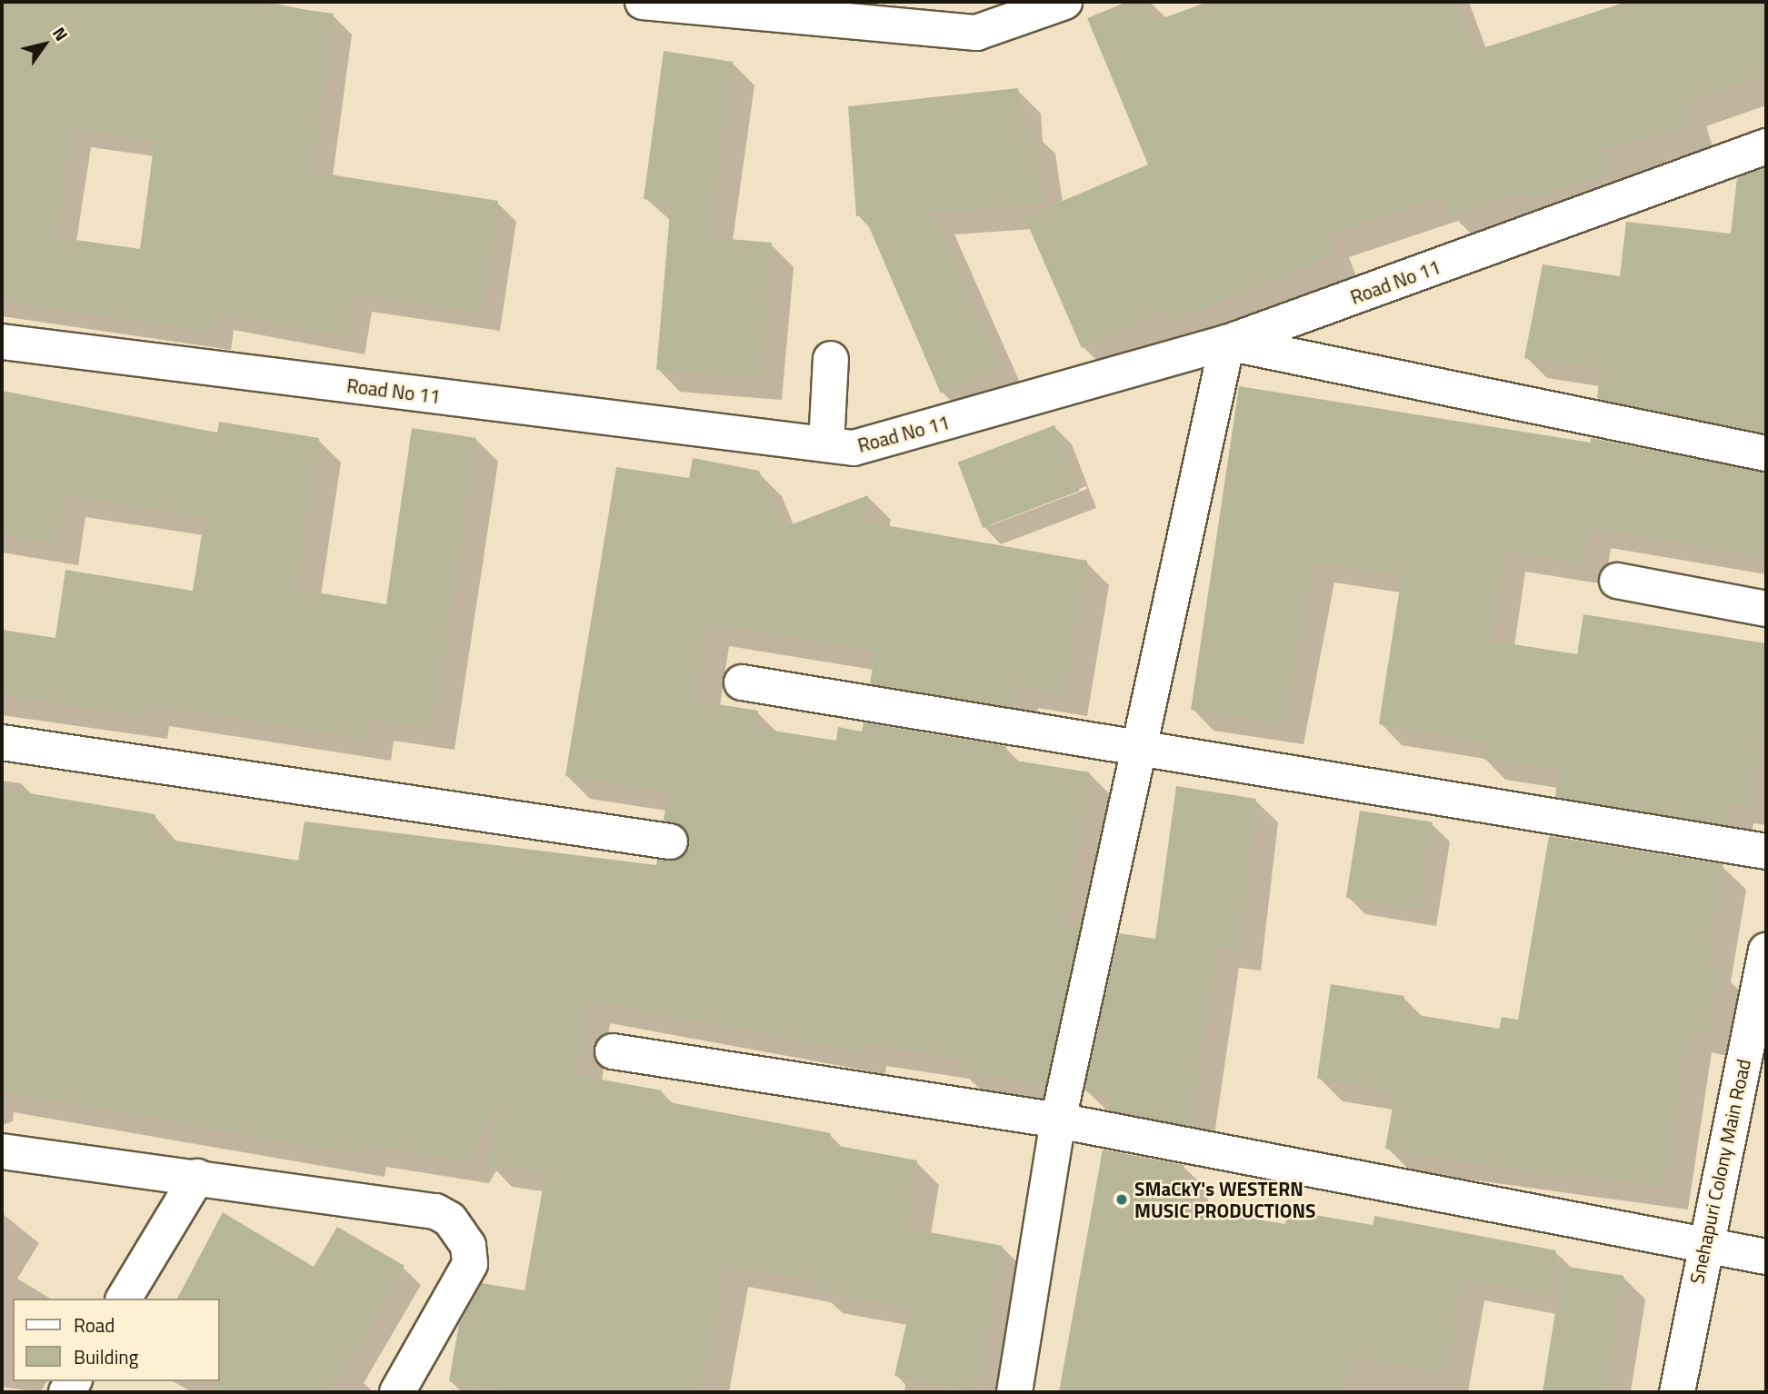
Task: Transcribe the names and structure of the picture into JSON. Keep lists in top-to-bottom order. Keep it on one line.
{"streets":{"street":["Road No 11","Snehapuri Colony Main Road"]},"places":["SMaCkY's WESTERN MUSIC PRODUCTIONS"],"legend":["Road","Building"],"north":"top right"}
